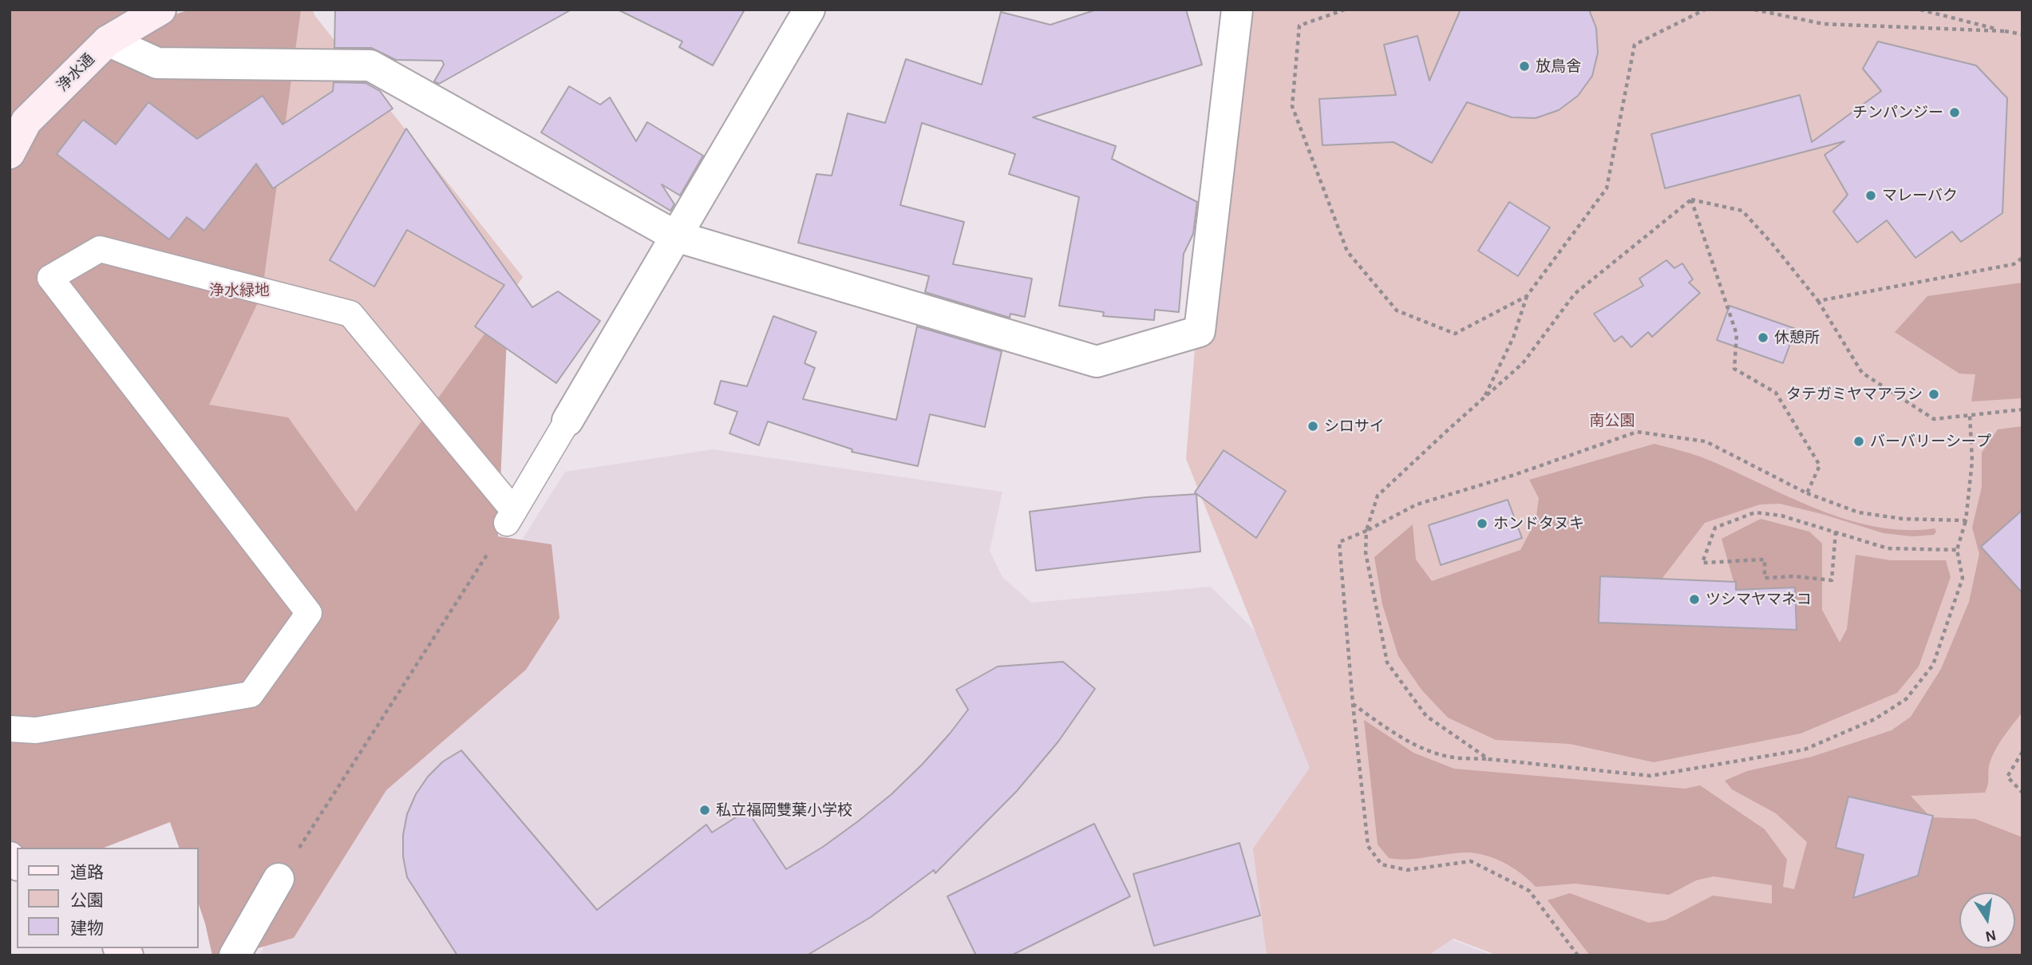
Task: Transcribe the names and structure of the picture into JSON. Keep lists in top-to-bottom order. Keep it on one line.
{"streets":{"street":["浄水通"]},"parks":["浄水緑地","南公園"],"places":["放鳥舎","チンパンジー","マレーバク","休憩所","タテガミヤマアラシ","シロサイ","バーバリーシープ","ホンドタヌキ","ツシマヤマネコ","私立福岡雙葉小学校"],"legend":["道路","公園","建物"],"north":"bottom"}
